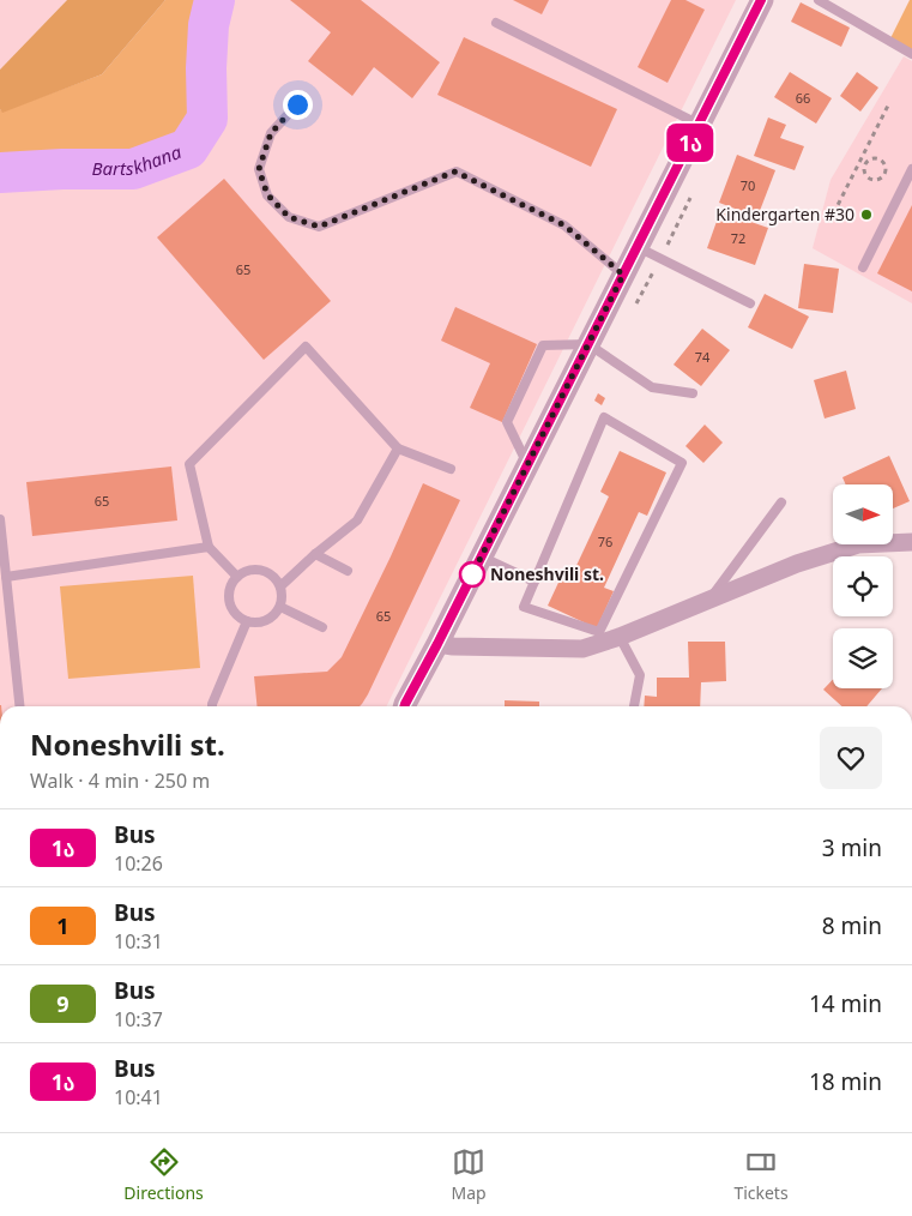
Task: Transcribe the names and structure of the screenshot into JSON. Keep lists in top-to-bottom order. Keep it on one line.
{"water":["Bartskhana"],"places":["Kindergarten #30","Noneshvili st."],"lines":["bus line 1ა"],"house_numbers":["66","70","72","65","74","65","76","65"],"north":"right","page":{"on_map":"1ა","heading":["Noneshvili st.","Walk · 4 min · 250 m"],"list":[{"mark":"1ა","name":"Bus","note":"10:26","value":"3 min"},{"mark":"1","name":"Bus","note":"10:31","value":"8 min"},{"mark":"9","name":"Bus","note":"10:37","value":"14 min"},{"mark":"1ა","name":"Bus","note":"10:41","value":"18 min"}],"tabs":["Directions","Map","Tickets"]}}
